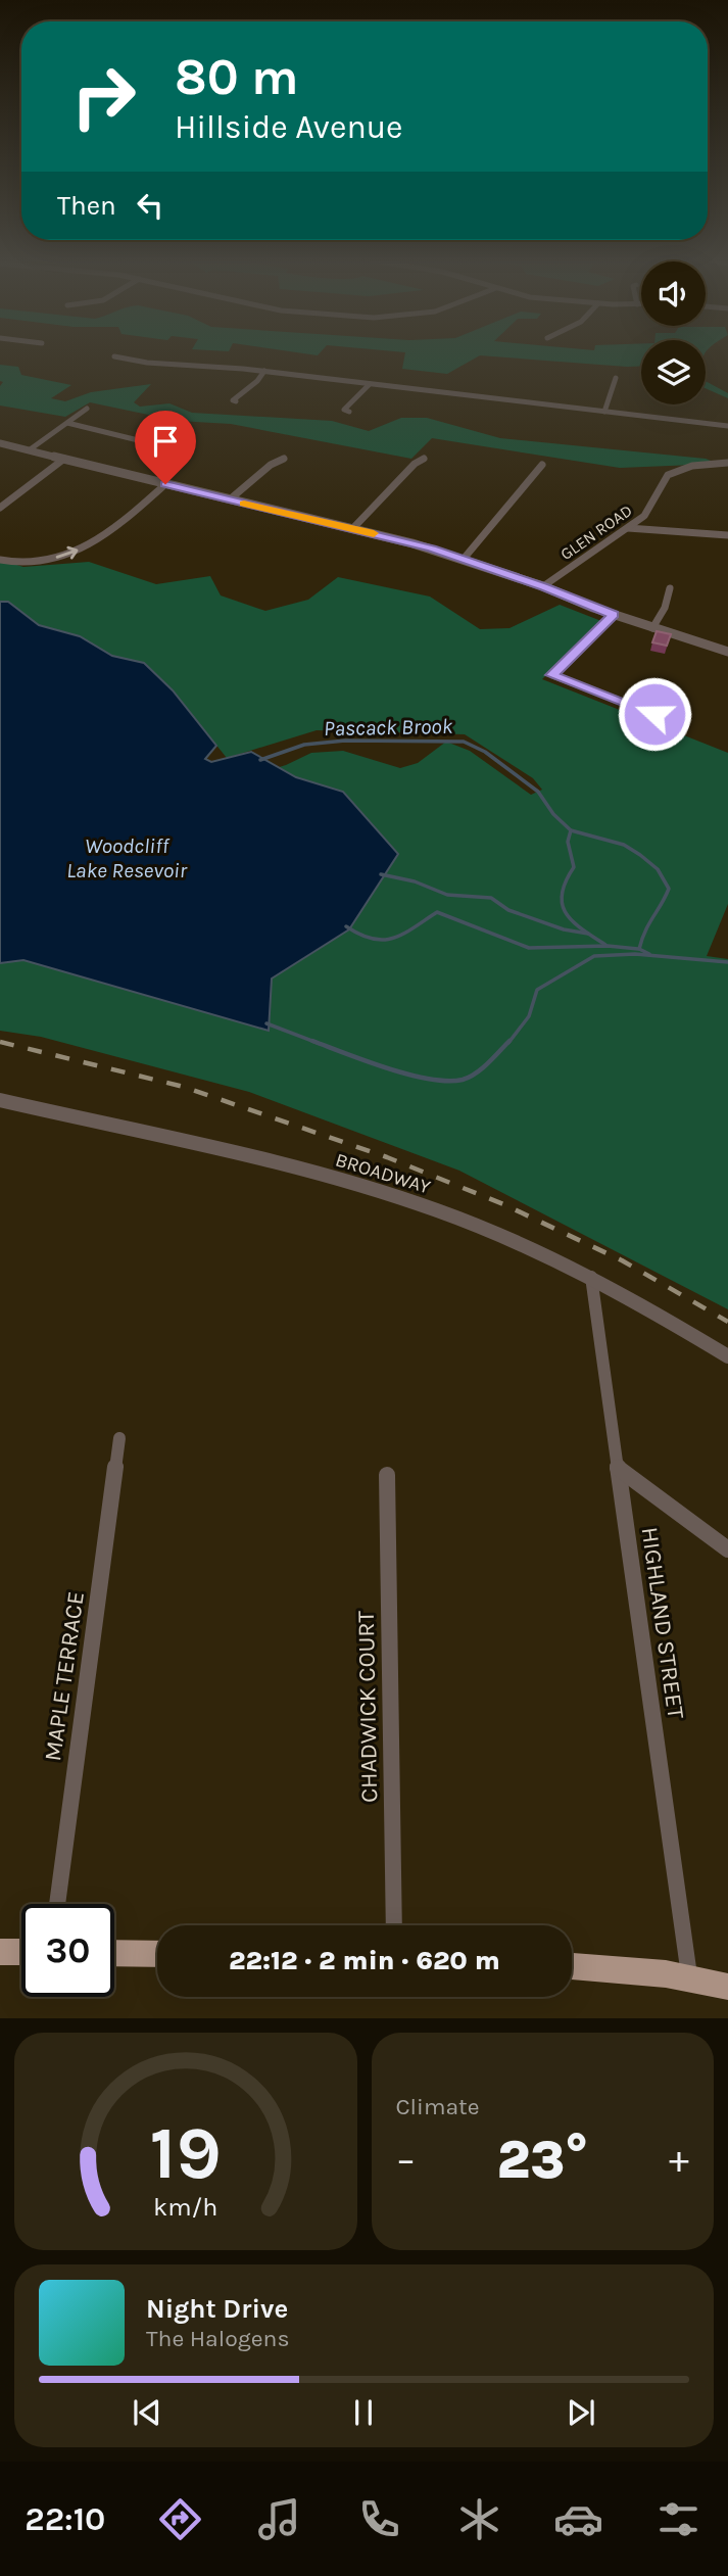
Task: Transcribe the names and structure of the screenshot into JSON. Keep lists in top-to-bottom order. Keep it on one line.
{"streets":{"street":["GLEN ROAD","BROADWAY","HIGHLAND STREET","MAPLE TERRACE","CHADWICK COURT"]},"crossings":[["BROADWAY","HIGHLAND STREET"]],"water":["Pascack Brook","Woodcliff Lake Resevoir"],"page":{"turn":["80 m","Hillside Avenue"],"then":"Then","limit":"30","trip":"22:12 · 2 min · 620 m","tile":"Climate","heat":["−","23°","+"],"song":["Night Drive","The Halogens"],"tabs":"22:10","gauge":["19","km/h"]}}
